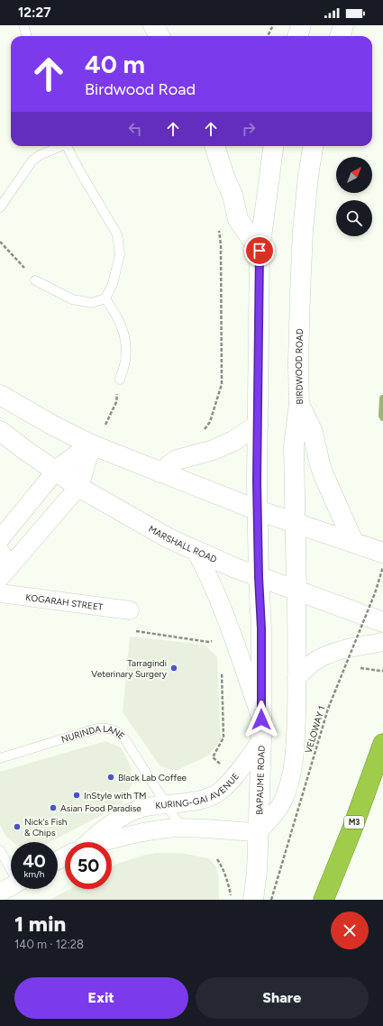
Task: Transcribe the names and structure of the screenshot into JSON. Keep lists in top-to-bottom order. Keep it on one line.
{"streets":{"highway":["M3"],"main road":["BIRDWOOD ROAD","MARSHALL ROAD","BAPAUME ROAD"],"street":["KOGARAH STREET","KURING-GAI AVENUE"],"lane":["NURINDA LANE"],"path":["VELOWAY 1"]},"crossings":[["BIRDWOOD ROAD","MARSHALL ROAD"],["BIRDWOOD ROAD","BAPAUME ROAD"],["MARSHALL ROAD","BAPAUME ROAD"],["NURINDA LANE","KURING-GAI AVENUE"],["BAPAUME ROAD","KURING-GAI AVENUE"]],"places":["Tarragindi Veterinary Surgery","Black Lab Coffee","InStyle with TM","Asian Food Paradise","Nick's Fish & Chips"],"north":"top right","page":{"status":"12:27","turn":["40 m","Birdwood Road"],"speed":"40 km/h","limit":"50","heading":["1 min","140 m · 12:28"],"buttons":["Exit","Share"]}}
